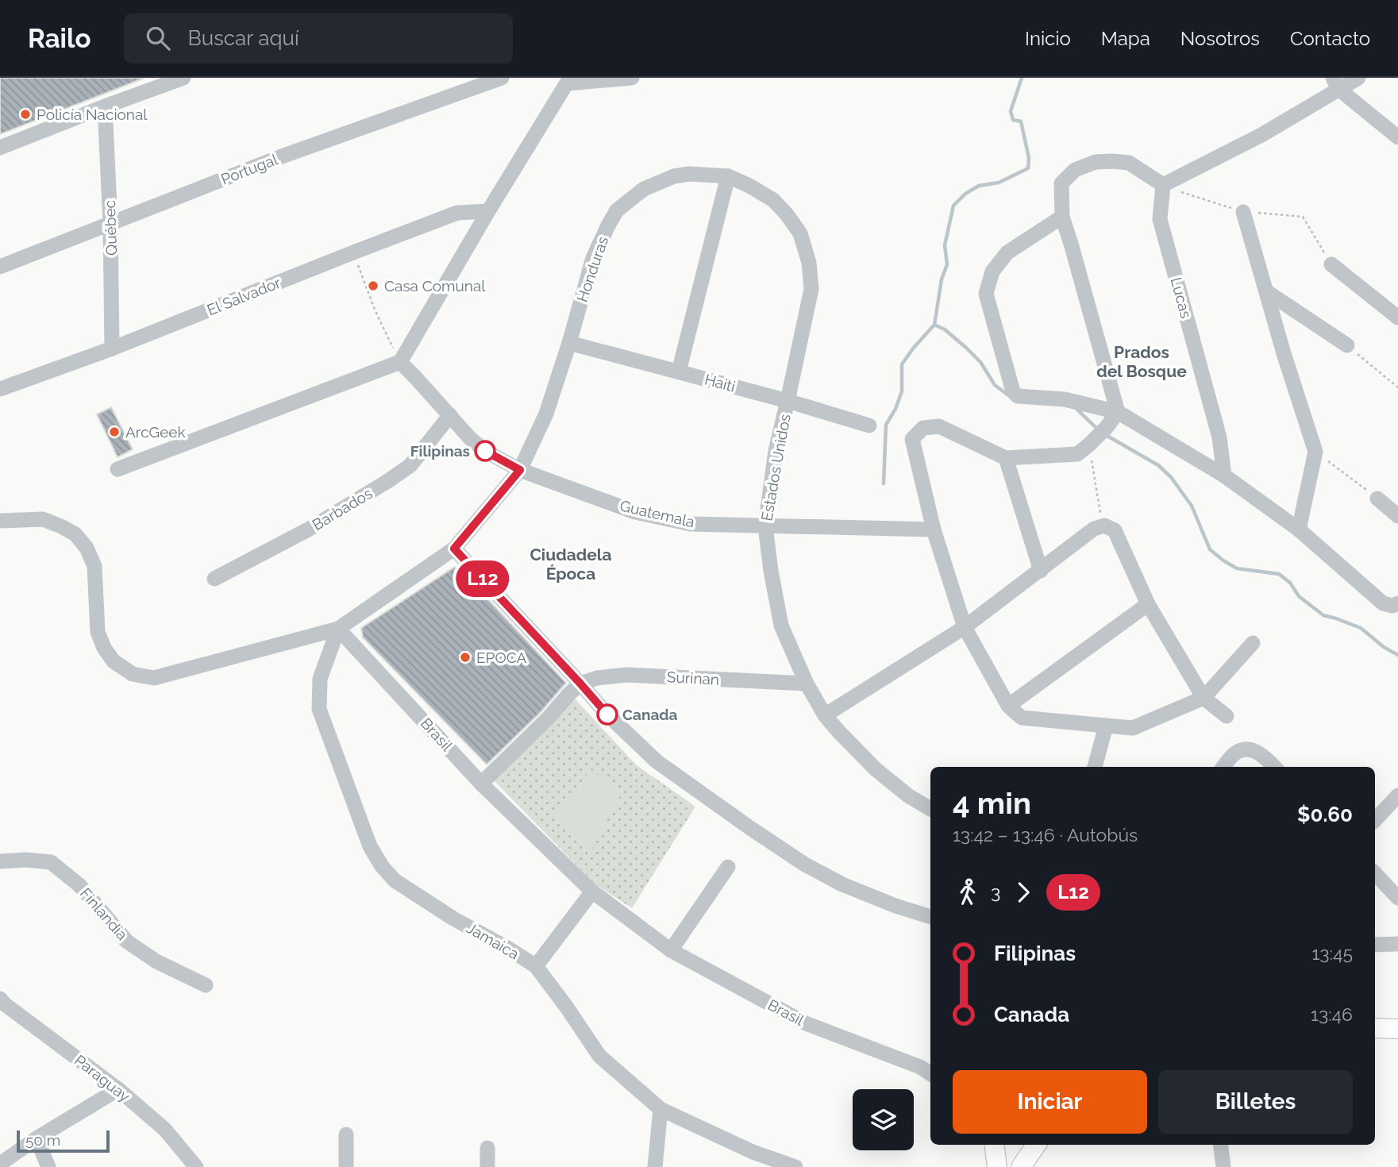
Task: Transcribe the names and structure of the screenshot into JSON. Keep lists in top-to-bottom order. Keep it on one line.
{"streets":{"street":["Portugal","Québec","Honduras","El Salvador","Lucas","Haiti","Estados Unidos","Barbados","Guatemala","Surinan","Brasil","Finlandia","Jamaica","Paraguay"]},"crossings":[["Portugal","Québec"],["Québec","El Salvador"],["Honduras","Haiti"],["Honduras","Estados Unidos"],["Honduras","Guatemala"],["Honduras","Brasil"],["Honduras","Jamaica"],["Haiti","Estados Unidos"],["Estados Unidos","Guatemala"],["Estados Unidos","Surinan"],["Barbados","Guatemala"],["Brasil","Jamaica"]],"districts":["Prados del Bosque","Ciudadela Época"],"places":["Policía Nacional","Casa Comunal","ArcGeek","Filipinas","EPOCA","Canada"],"lines":["bus line L12"],"scale_bar":"50 m","page":{"header":"Railo","search":"Buscar aquí","nav":["Inicio","Mapa","Nosotros","Contacto"],"on_map":"L12","heading":["4 min","13:42 – 13:46 · Autobús","$0.60"],"legs":["3","L12"],"list":[{"name":"Filipinas","value":"13:45"},{"name":"Canada","value":"13:46"}],"buttons":["Iniciar","Billetes"],"scale":"50 m"}}
